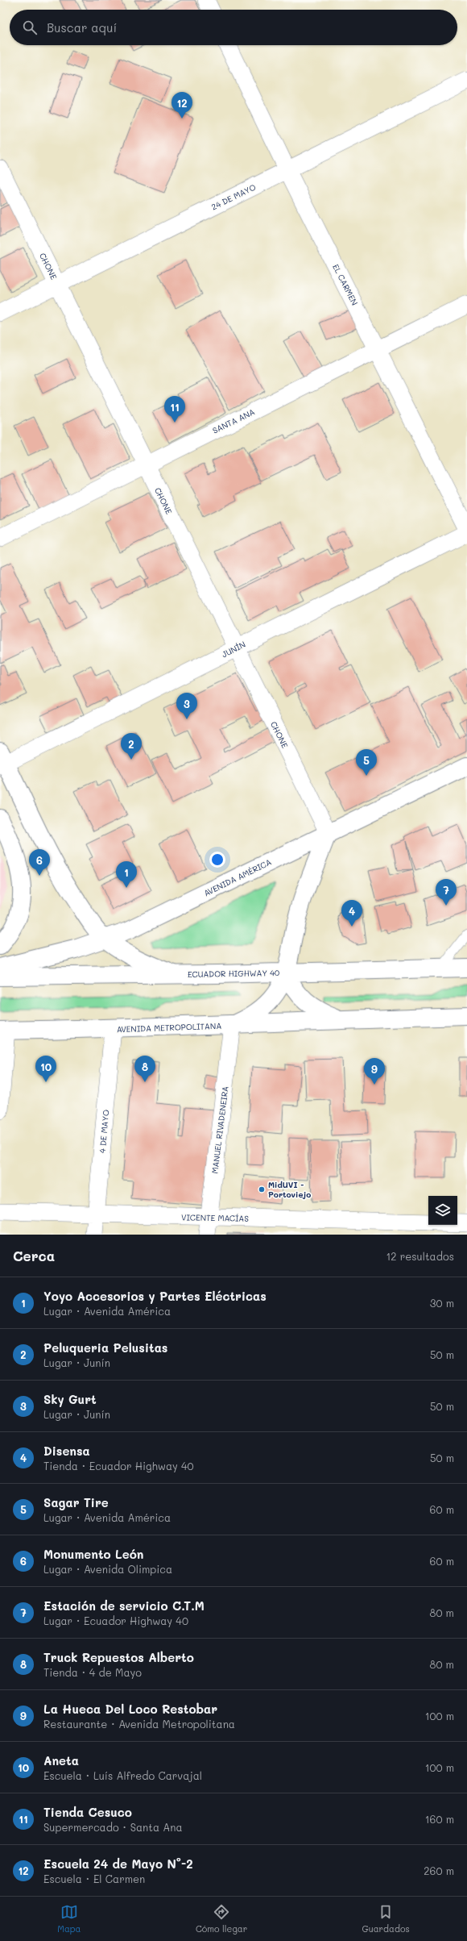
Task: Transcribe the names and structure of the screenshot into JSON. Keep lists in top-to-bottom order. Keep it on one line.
{"streets":{"main road":["AVENIDA AMÉRICA","ECUADOR HIGHWAY 40","AVENIDA METROPOLITANA"],"street":["24 DE MAYO","CHONE","EL CARMEN","SANTA ANA","JUNÍN","MANUEL RIVADENEIRA","4 DE MAYO","VICENTE MACÍAS"]},"crossings":[["24 DE MAYO","CHONE"],["24 DE MAYO","EL CARMEN"],["CHONE","SANTA ANA"],["CHONE","JUNÍN"],["CHONE","AVENIDA AMÉRICA"],["EL CARMEN","SANTA ANA"],["AVENIDA METROPOLITANA","MANUEL RIVADENEIRA"],["AVENIDA METROPOLITANA","4 DE MAYO"],["MANUEL RIVADENEIRA","VICENTE MACÍAS"],["4 DE MAYO","VICENTE MACÍAS"]],"places":["MidUVI - Portoviejo"],"page":{"search":"Buscar aquí","pins":["12","11","3","2","5","6","1","7","4","8","10","9"],"heading":["Cerca","12 resultados"],"list":[{"mark":"1","name":"Yoyo Accesorios y Partes Eléctricas","note":"Lugar · Avenida América","value":"30 m"},{"mark":"2","name":"Peluqueria Pelusitas","note":"Lugar · Junín","value":"50 m"},{"mark":"3","name":"Sky Gurt","note":"Lugar · Junín","value":"50 m"},{"mark":"4","name":"Disensa","note":"Tienda · Ecuador Highway 40","value":"50 m"},{"mark":"5","name":"Sagar Tire","note":"Lugar · Avenida América","value":"60 m"},{"mark":"6","name":"Monumento León","note":"Lugar · Avenida Olimpica","value":"60 m"},{"mark":"7","name":"Estación de servicio C.T.M","note":"Lugar · Ecuador Highway 40","value":"80 m"},{"mark":"8","name":"Truck Repuestos Alberto","note":"Tienda · 4 de Mayo","value":"80 m"},{"mark":"9","name":"La Hueca Del Loco Restobar","note":"Restaurante · Avenida Metropolitana","value":"100 m"},{"mark":"10","name":"Aneta","note":"Escuela · Luís Alfredo Carvajal","value":"100 m"},{"mark":"11","name":"Tienda Cesuco","note":"Supermercado · Santa Ana","value":"160 m"},{"mark":"12","name":"Escuela 24 de Mayo N°-2","note":"Escuela · El Carmen","value":"260 m"}],"nav":["Mapa","Cómo llegar","Guardados"]}}
